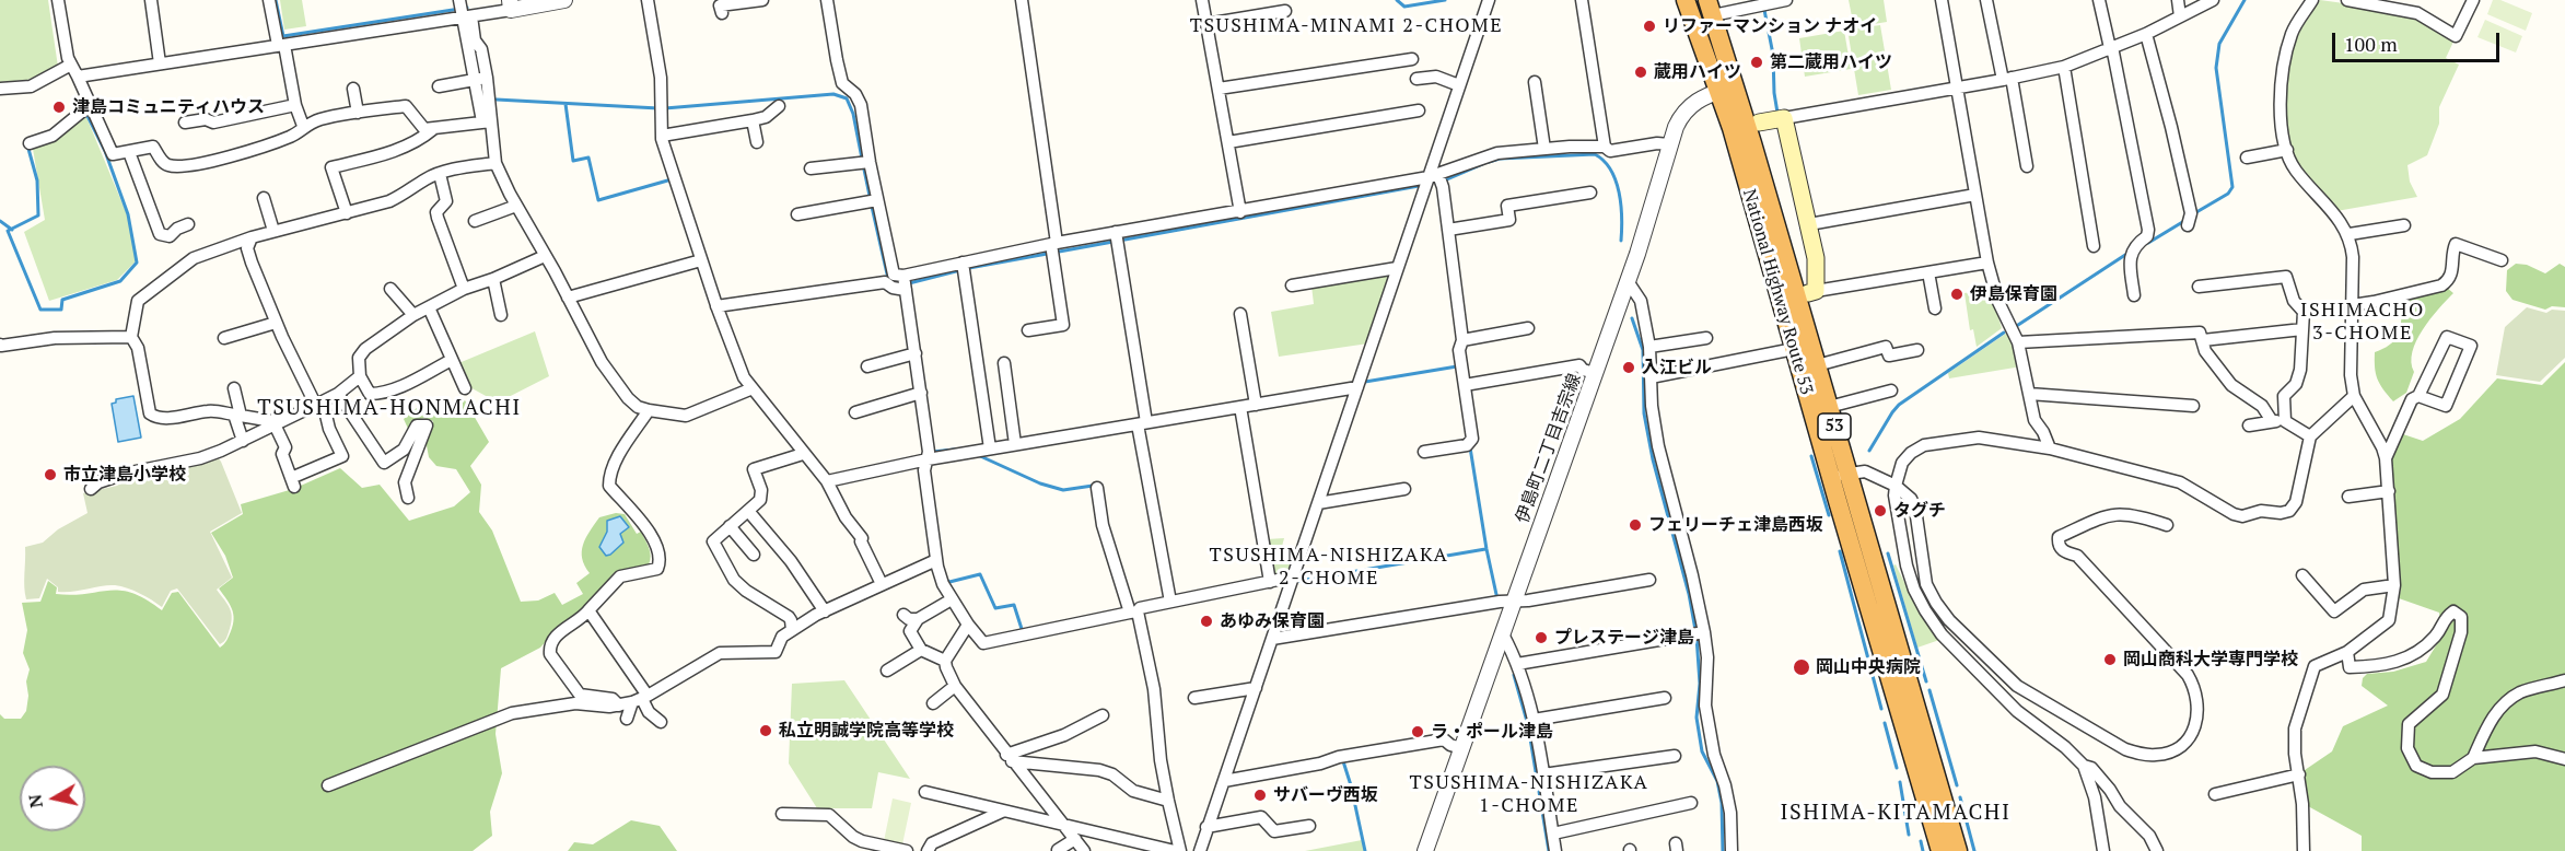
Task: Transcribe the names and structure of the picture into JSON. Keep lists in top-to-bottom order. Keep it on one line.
{"streets":{"highway":["National Highway Route 53","53"],"street":["伊島町二丁目吉宗線"]},"crossings":[["National Highway Route 53","53"],["National Highway Route 53","伊島町二丁目吉宗線"]],"districts":["TSUSHIMA-MINAMI 2-CHOME","ISHIMACHO 3-CHOME","TSUSHIMA-HONMACHI","TSUSHIMA-NISHIZAKA 2-CHOME","TSUSHIMA-NISHIZAKA 1-CHOME","ISHIMA-KITAMACHI"],"places":["リファーマンション ナオイ","第二蔵用ハイツ","蔵用ハイツ","津島コミュニティハウス","伊島保育園","入江ビル","市立津島小学校","タグチ","フェリーチェ津島西坂","あゆみ保育園","プレステージ津島","岡山商科大学専門学校","岡山中央病院","私立明誠学院高等学校","ラ・ポール津島","サバーヴ西坂"],"scale_bar":"100 m","north":"left"}
